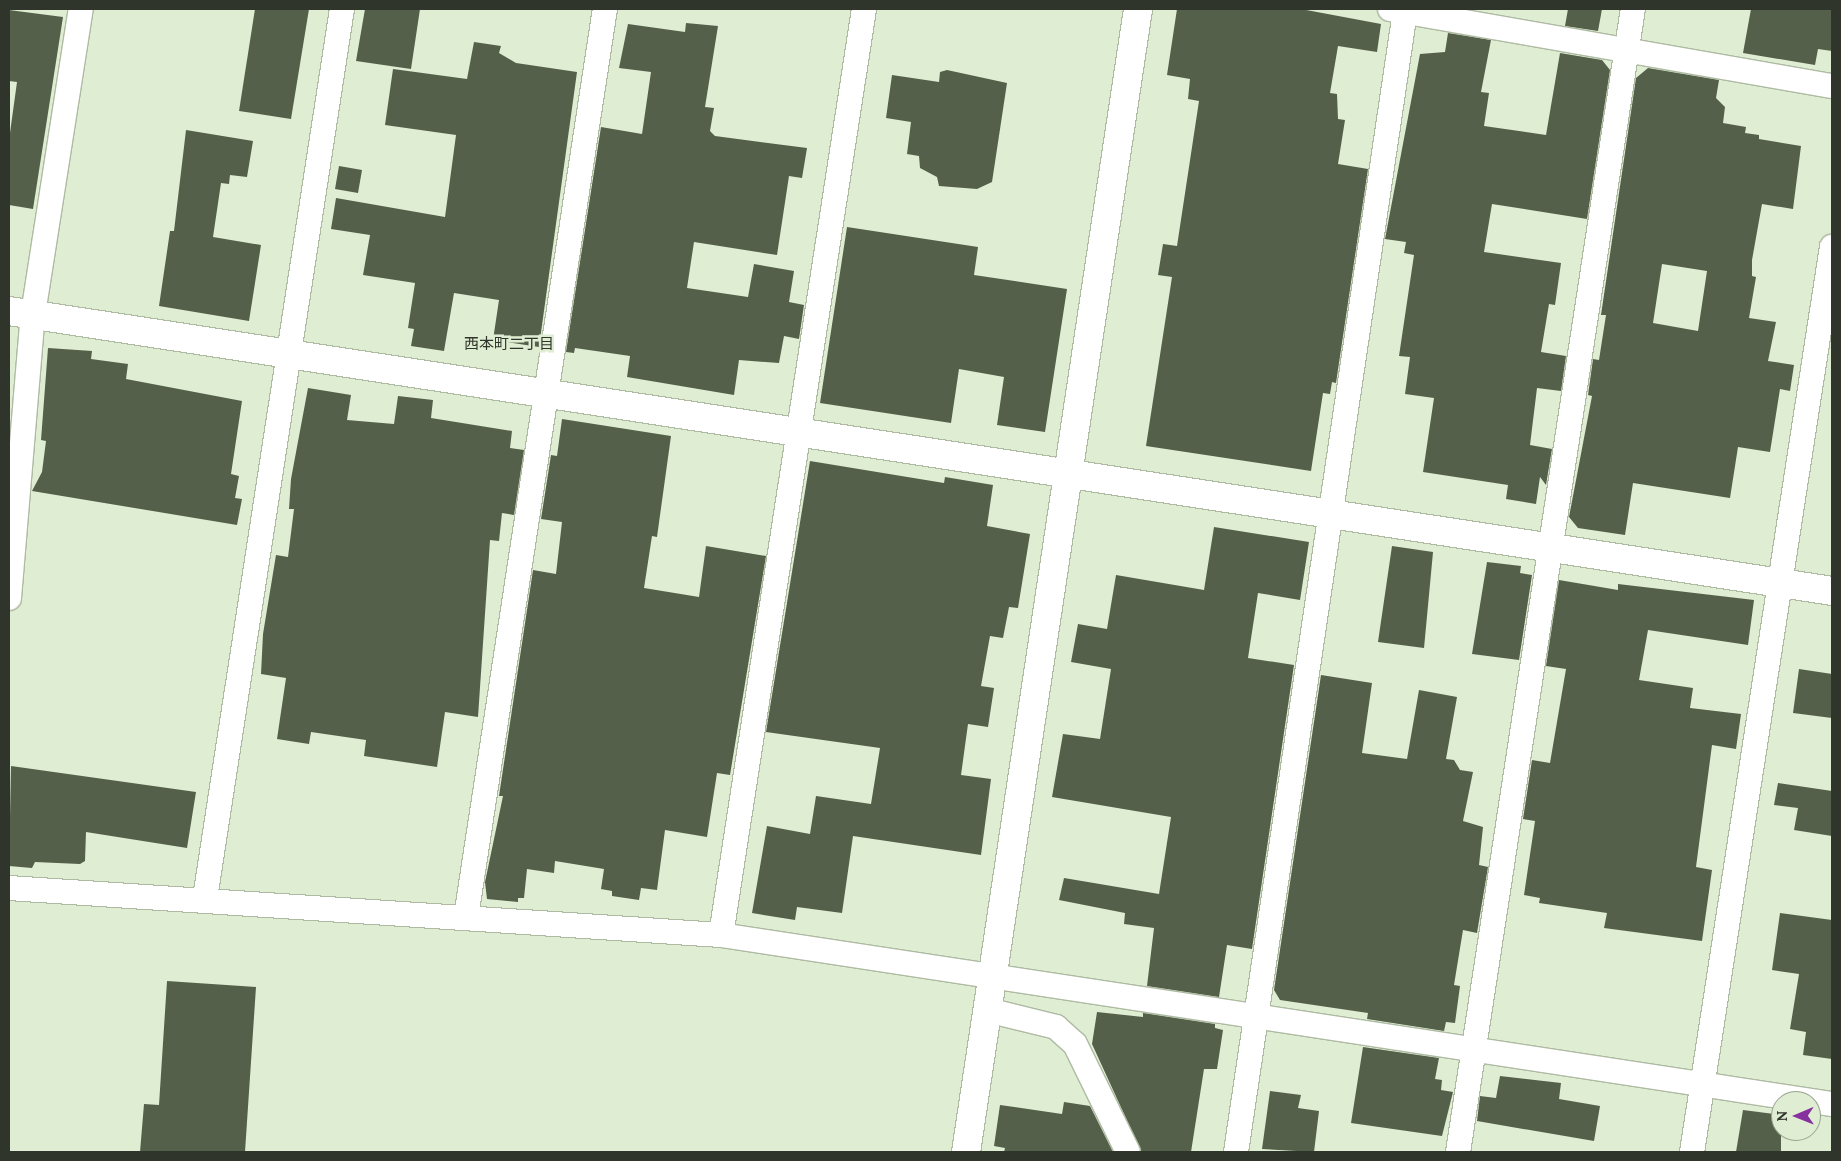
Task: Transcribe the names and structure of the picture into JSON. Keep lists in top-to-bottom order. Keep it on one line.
{"districts":["西本町二丁目"],"north":"left"}
